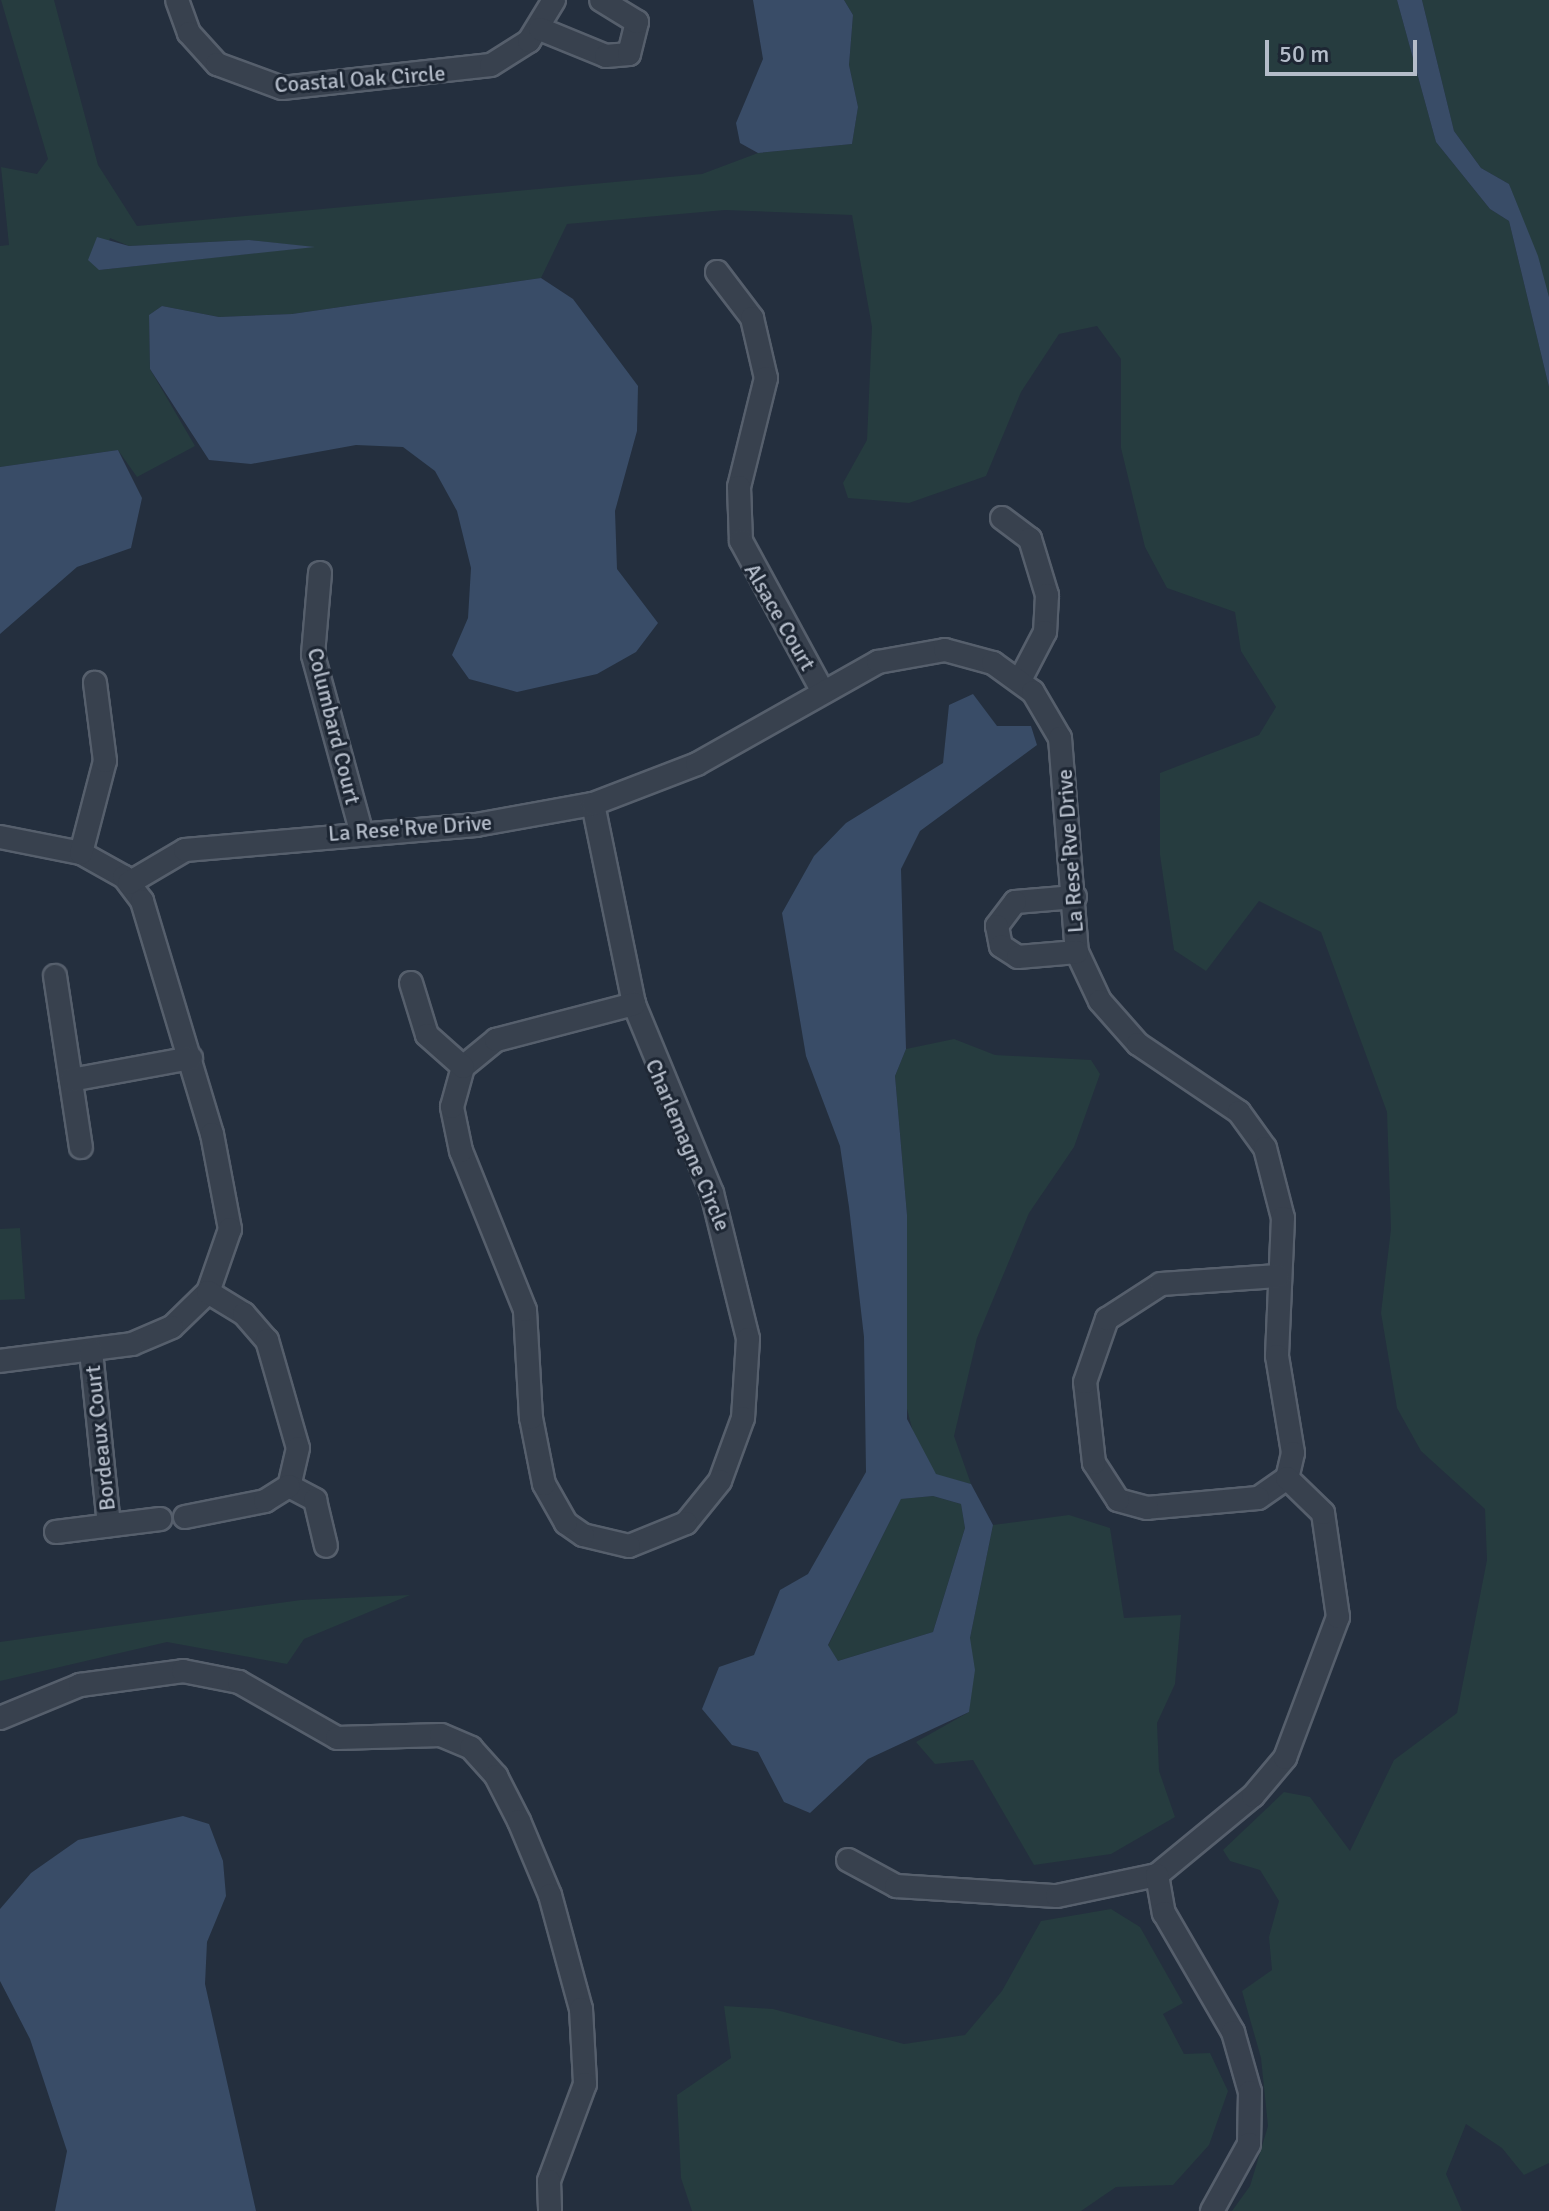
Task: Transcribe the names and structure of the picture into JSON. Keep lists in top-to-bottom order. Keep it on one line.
{"streets":{"street":["Coastal Oak Circle","Alsace Court","Columbard Court","La Rese'Rve Drive","Charlemagne Circle","Bordeaux Court"]},"crossings":[["Alsace Court","La Rese'Rve Drive"],["Columbard Court","La Rese'Rve Drive"],["La Rese'Rve Drive","Charlemagne Circle"]],"scale_bar":"50 m"}
